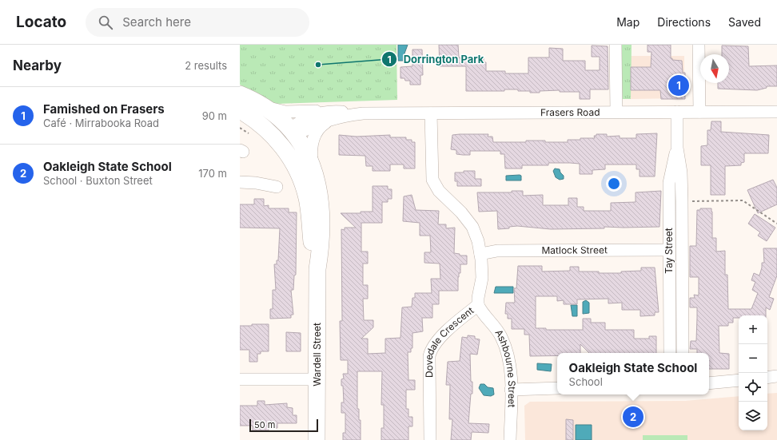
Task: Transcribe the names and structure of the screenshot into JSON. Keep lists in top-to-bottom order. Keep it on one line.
{"streets":{"highway":["Wardell Street"],"street":["Frasers Road","Matlock Street","Tay Street","Dovedale Crescent","Ashbourne Street"]},"crossings":[["Frasers Road","Tay Street"],["Frasers Road","Dovedale Crescent"],["Frasers Road","Wardell Street"],["Matlock Street","Tay Street"],["Matlock Street","Dovedale Crescent"],["Dovedale Crescent","Ashbourne Street"]],"places":["Dorrington Park"],"scale_bar":"50 m","north":"bottom","page":{"header":"Locato","search":"Search here","nav":["Map","Directions","Saved"],"heading":["Nearby","2 results"],"pins":["1","2"],"list":[{"mark":"1","name":"Famished on Frasers","note":"Café · Mirrabooka Road","value":"90 m"},{"mark":"2","name":"Oakleigh State School","note":"School · Buxton Street","value":"170 m"}],"map_buttons":["+","−"],"popup":["Oakleigh State School","School"],"scale":"50 m"}}
